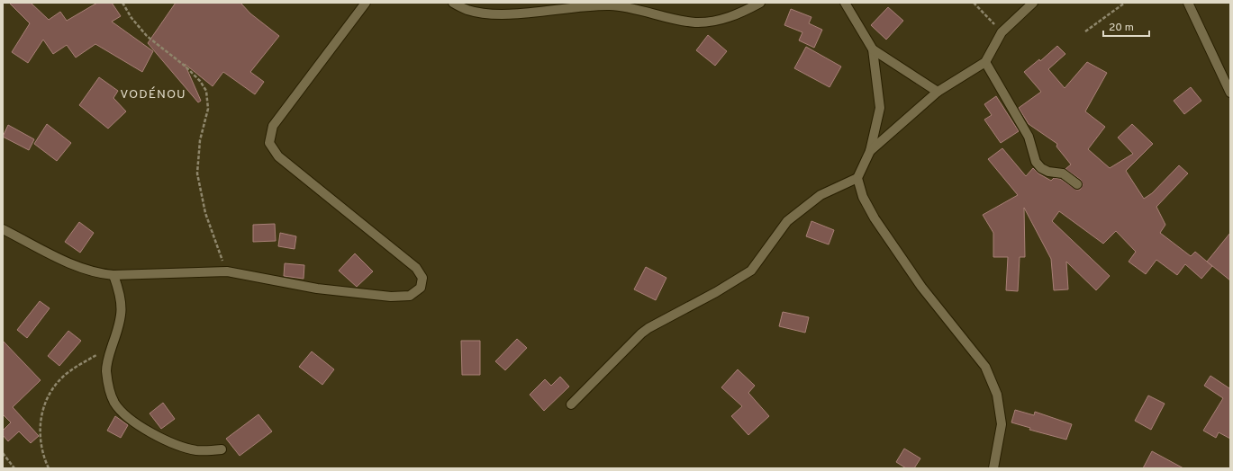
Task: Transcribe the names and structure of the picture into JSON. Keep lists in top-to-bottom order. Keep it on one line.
{"districts":["VODÉNOU"],"scale_bar":"20 m"}
